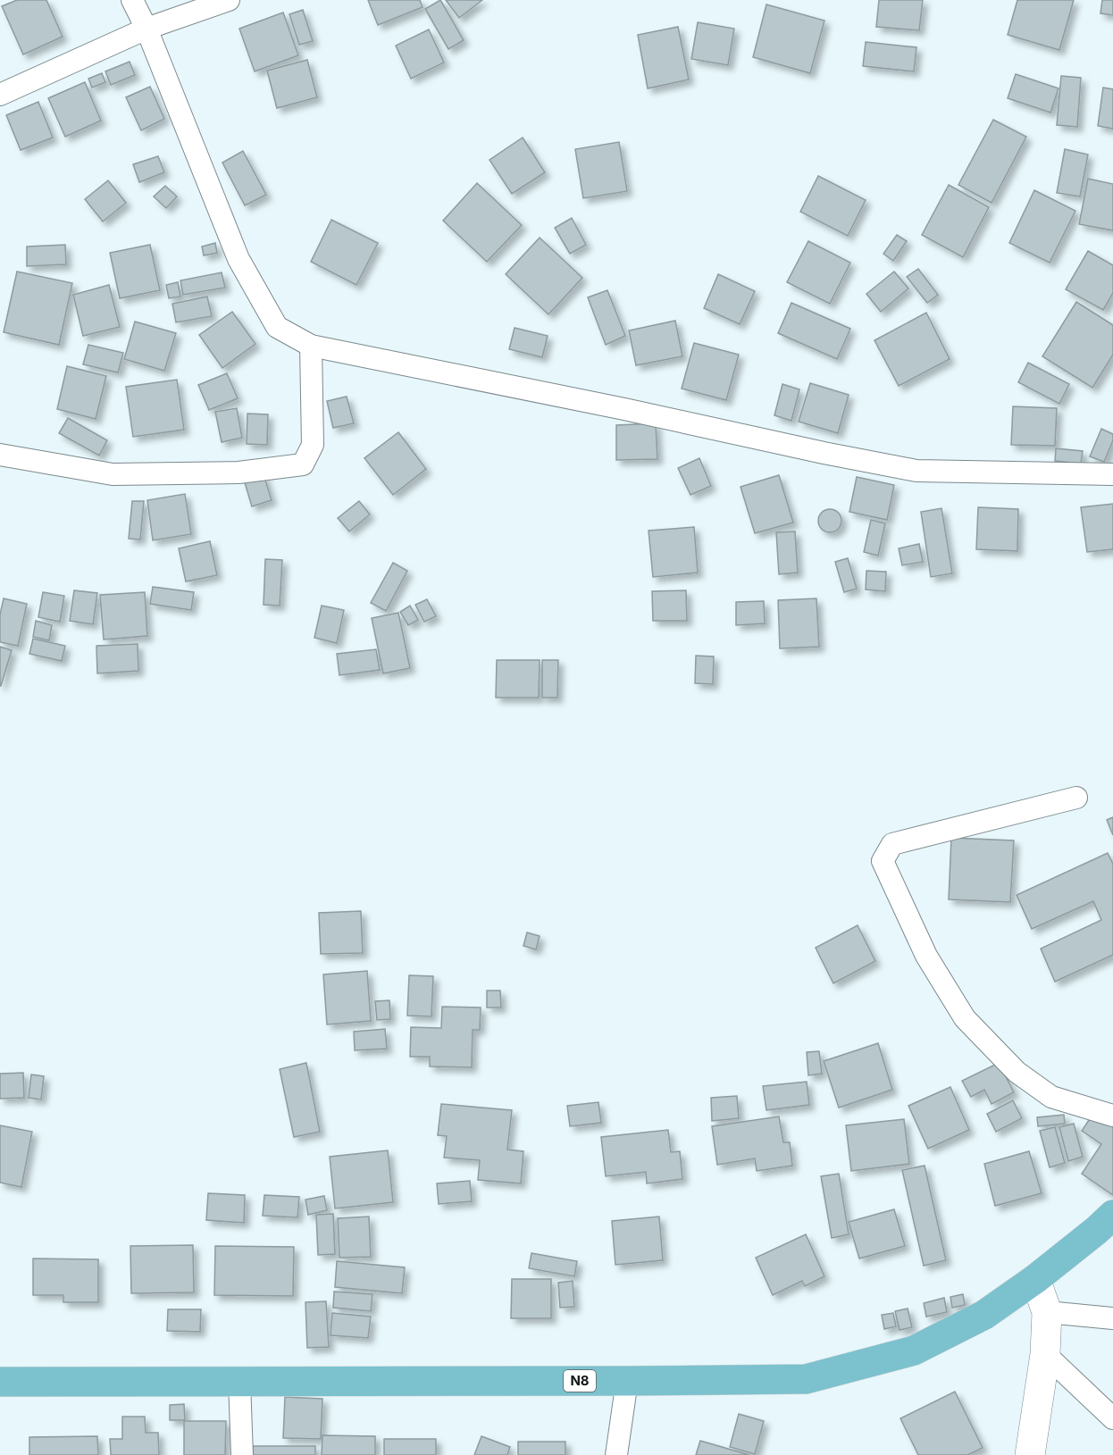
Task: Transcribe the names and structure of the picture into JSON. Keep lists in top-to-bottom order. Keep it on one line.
{"streets":{"main road":["N8"]}}
